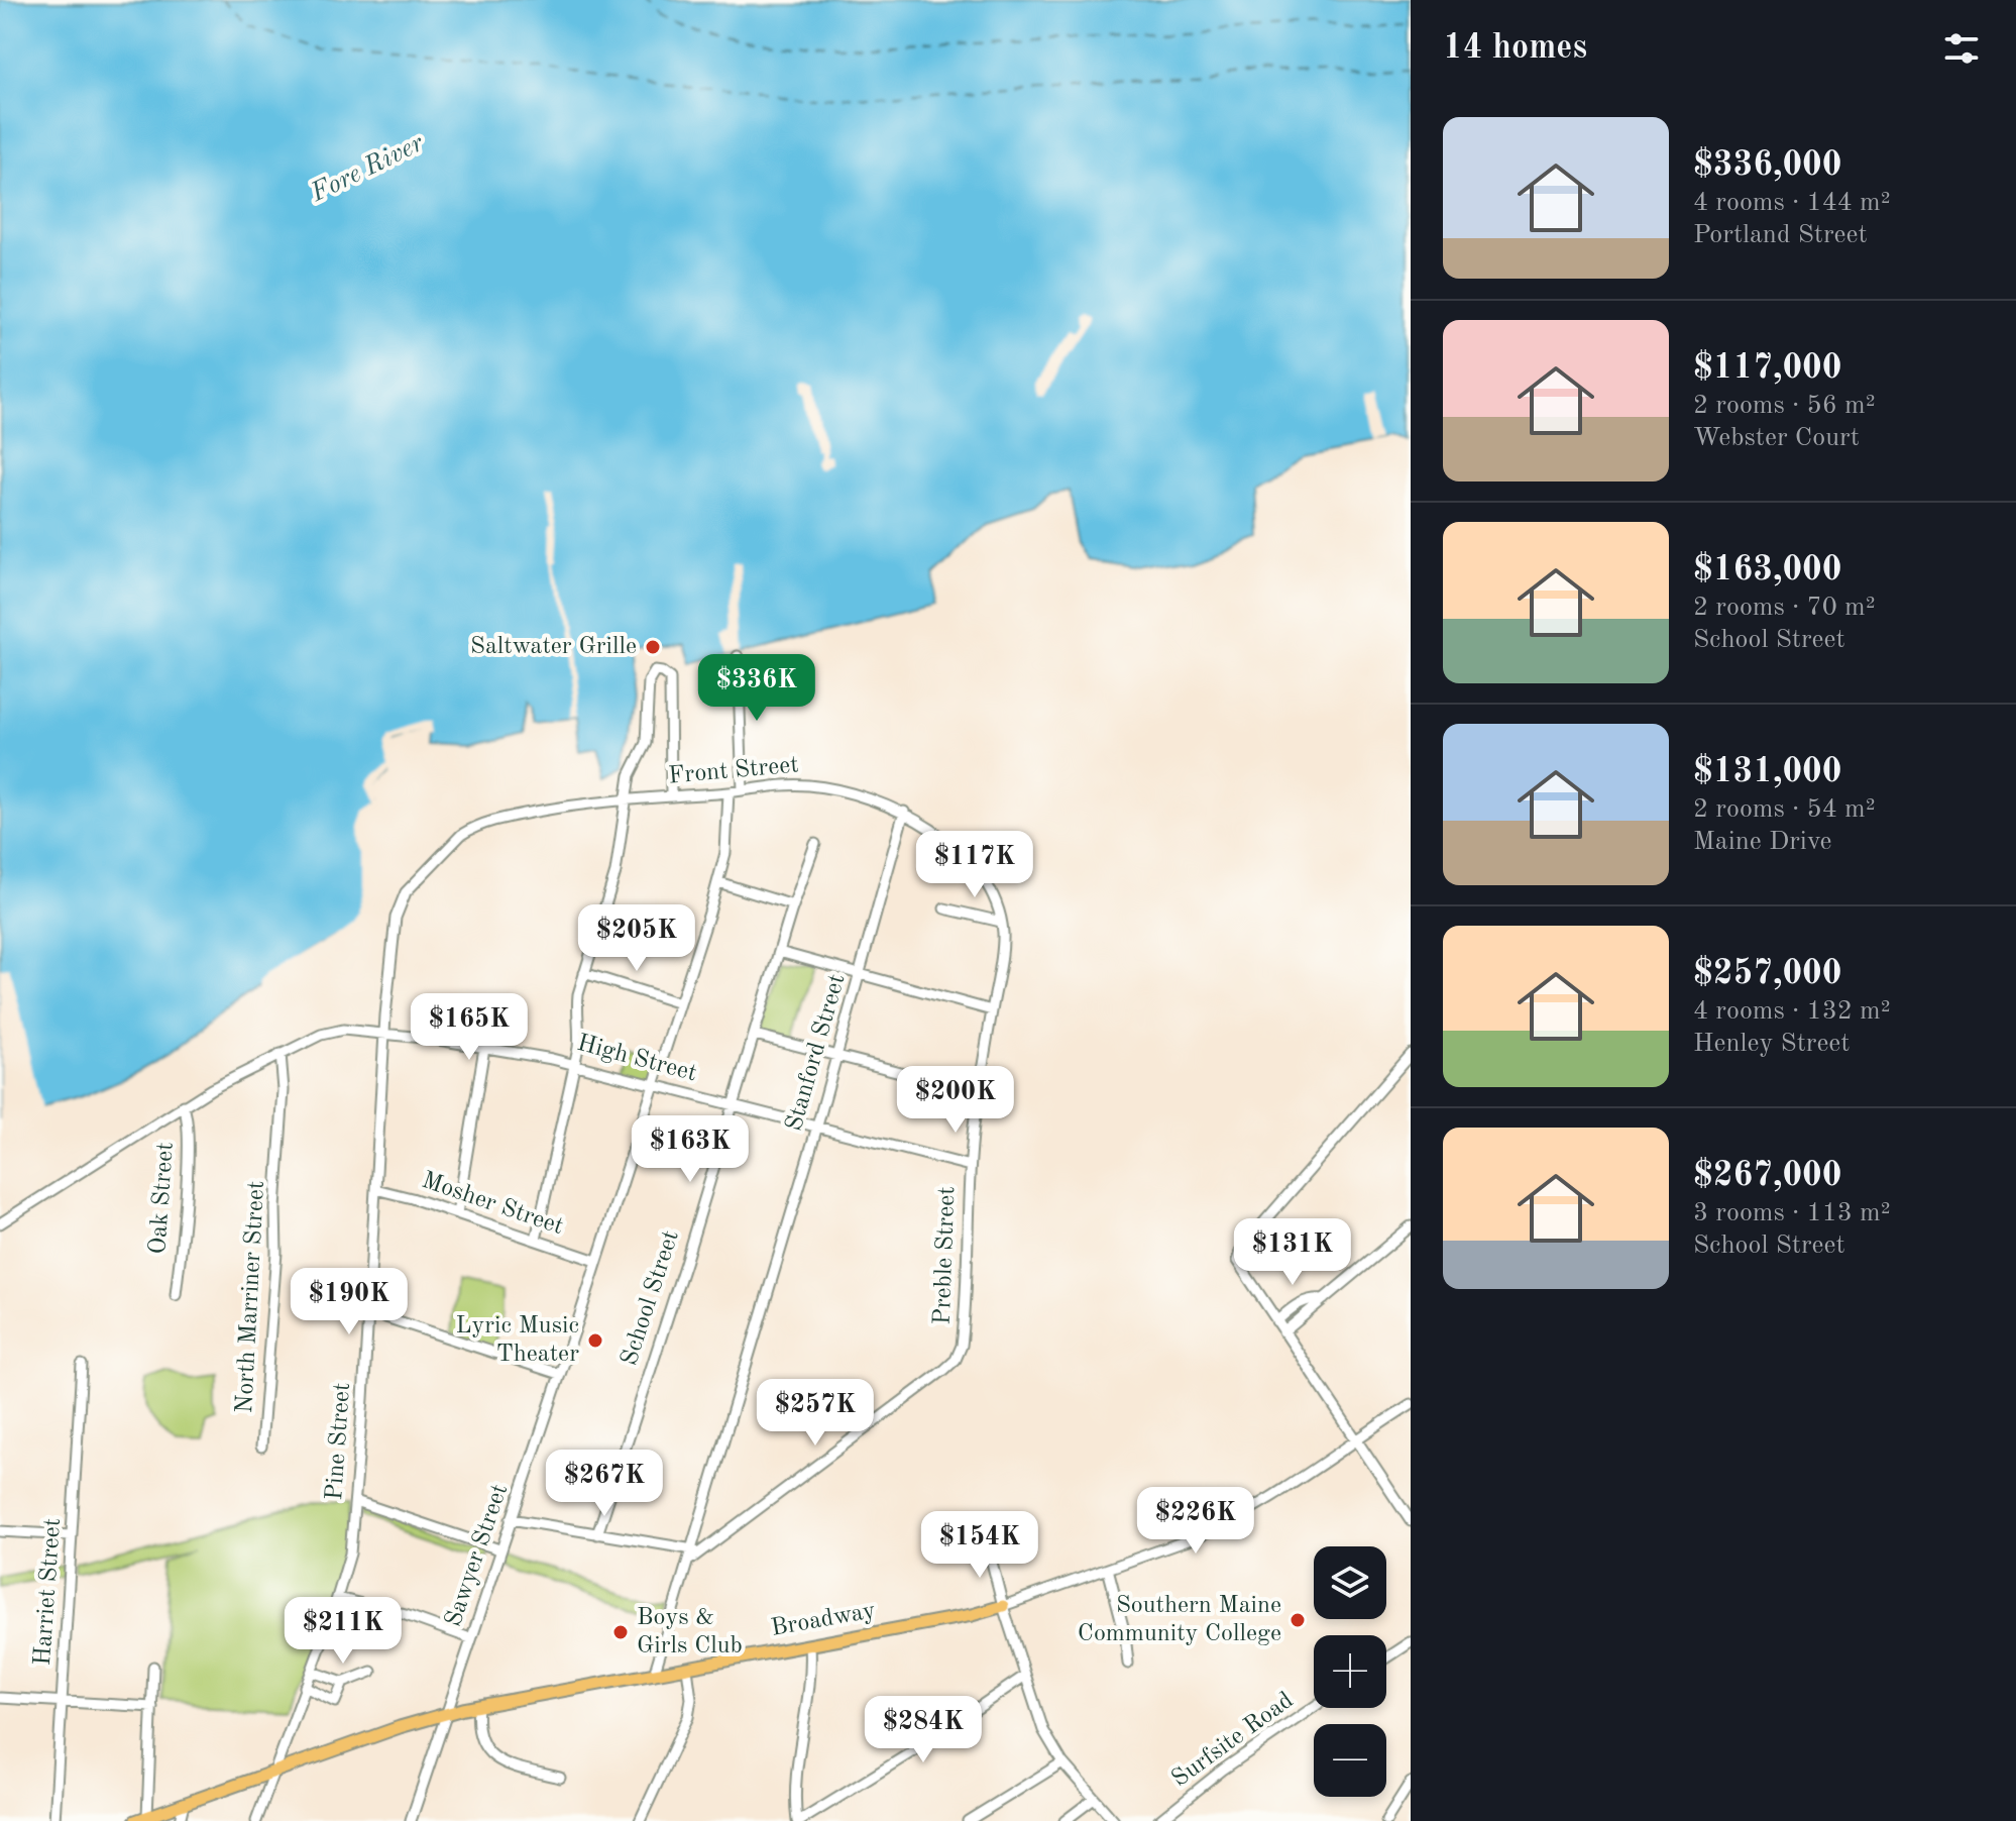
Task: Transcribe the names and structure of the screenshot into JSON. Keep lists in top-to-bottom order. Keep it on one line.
{"streets":{"main road":["Broadway"],"street":["Front Street","Stanford Street","High Street","Oak Street","Mosher Street","Preble Street","North Marriner Street","School Street","Pine Street","Sawyer Street","Harriet Street","Surfsite Road"]},"crossings":[["Front Street","Stanford Street"],["Front Street","Preble Street"],["Front Street","Pine Street"],["Front Street","Sawyer Street"],["Stanford Street","High Street"],["Stanford Street","Preble Street"],["Stanford Street","Broadway"],["High Street","Oak Street"],["High Street","Preble Street"],["High Street","North Marriner Street"],["High Street","School Street"],["High Street","Pine Street"],["High Street","Sawyer Street"],["Mosher Street","Pine Street"],["Mosher Street","Sawyer Street"],["Pine Street","Broadway"],["Sawyer Street","Broadway"]],"water":["Fore River"],"places":["Saltwater Grille","Lyric Music Theater","Southern Maine Community College","Boys & Girls Club"],"page":{"heading":"14 homes","list":[{"name":"$336,000","note":"4 rooms · 144 m² · Portland Street"},{"name":"$117,000","note":"2 rooms · 56 m² · Webster Court"},{"name":"$163,000","note":"2 rooms · 70 m² · School Street"},{"name":"$131,000","note":"2 rooms · 54 m² · Maine Drive"},{"name":"$257,000","note":"4 rooms · 132 m² · Henley Street"},{"name":"$267,000","note":"3 rooms · 113 m² · School Street"}],"price":["$336K","$117K","$205K","$165K","$200K","$163K","$131K","$190K","$257K","$267K","$226K","$154K","$211K","$284K"],"map_buttons":["+","−"]}}
